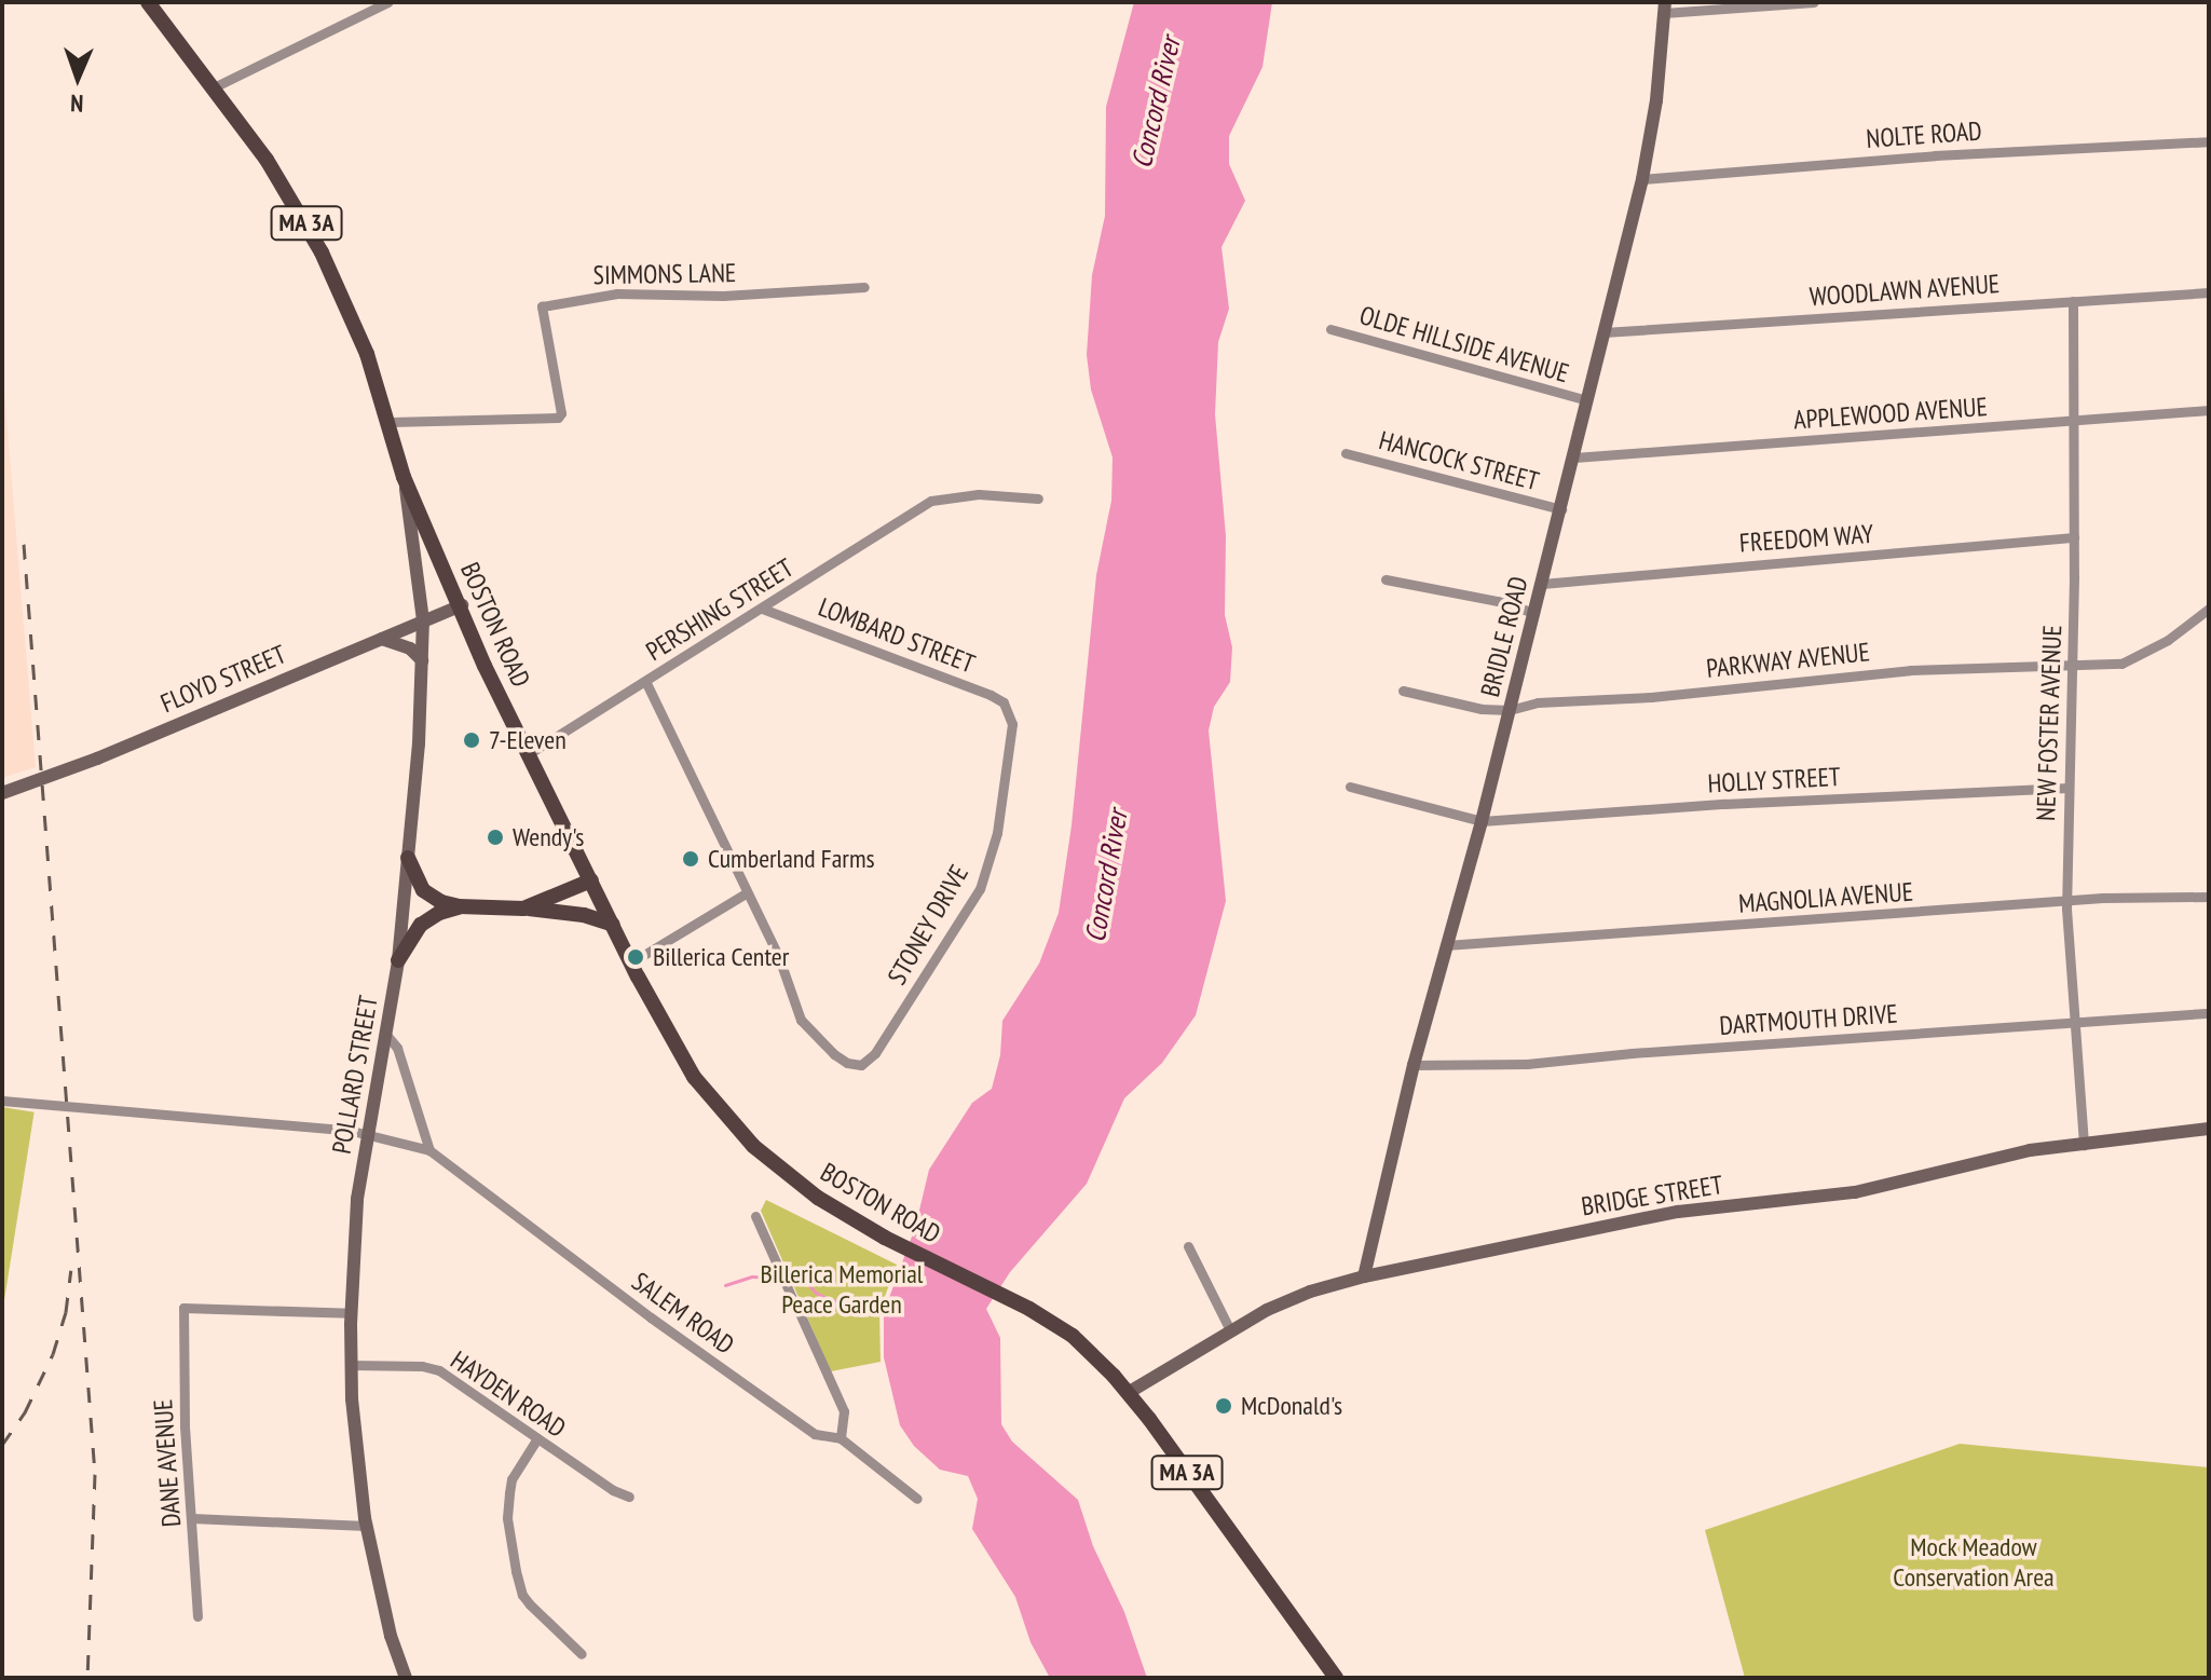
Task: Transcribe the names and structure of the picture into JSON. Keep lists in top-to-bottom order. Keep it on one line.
{"streets":{"main road":["MA 3A","BOSTON ROAD","BRIDLE ROAD","FLOYD STREET","POLLARD STREET","BRIDGE STREET"],"street":["NOLTE ROAD","SIMMONS LANE","WOODLAWN AVENUE","OLDE HILLSIDE AVENUE","APPLEWOOD AVENUE","HANCOCK STREET","FREEDOM WAY","PERSHING STREET","LOMBARD STREET","PARKWAY AVENUE","NEW FOSTER AVENUE","HOLLY STREET","MAGNOLIA AVENUE","STONEY DRIVE","DARTMOUTH DRIVE","SALEM ROAD","HAYDEN ROAD","DANE AVENUE"]},"crossings":[["NOLTE ROAD","BRIDLE ROAD"],["SIMMONS LANE","BOSTON ROAD"],["WOODLAWN AVENUE","BRIDLE ROAD"],["WOODLAWN AVENUE","NEW FOSTER AVENUE"],["OLDE HILLSIDE AVENUE","BRIDLE ROAD"],["APPLEWOOD AVENUE","BRIDLE ROAD"],["APPLEWOOD AVENUE","NEW FOSTER AVENUE"],["HANCOCK STREET","BRIDLE ROAD"],["FREEDOM WAY","BRIDLE ROAD"],["FREEDOM WAY","NEW FOSTER AVENUE"],["PERSHING STREET","BOSTON ROAD"],["PERSHING STREET","LOMBARD STREET"],["BOSTON ROAD","FLOYD STREET"],["BOSTON ROAD","POLLARD STREET"],["BOSTON ROAD","BRIDGE STREET"],["LOMBARD STREET","STONEY DRIVE"],["BRIDLE ROAD","PARKWAY AVENUE"],["BRIDLE ROAD","HOLLY STREET"],["BRIDLE ROAD","MAGNOLIA AVENUE"],["BRIDLE ROAD","DARTMOUTH DRIVE"],["BRIDLE ROAD","BRIDGE STREET"],["PARKWAY AVENUE","NEW FOSTER AVENUE"],["FLOYD STREET","POLLARD STREET"],["NEW FOSTER AVENUE","HOLLY STREET"],["NEW FOSTER AVENUE","MAGNOLIA AVENUE"],["NEW FOSTER AVENUE","DARTMOUTH DRIVE"],["NEW FOSTER AVENUE","BRIDGE STREET"],["POLLARD STREET","SALEM ROAD"],["POLLARD STREET","HAYDEN ROAD"],["POLLARD STREET","DANE AVENUE"]],"water":["Concord River"],"parks":["Billerica Memorial Peace Garden","Mock Meadow Conservation Area"],"places":["7-Eleven","Wendy's","Cumberland Farms","Billerica Center","McDonald's"],"north":"bottom"}
